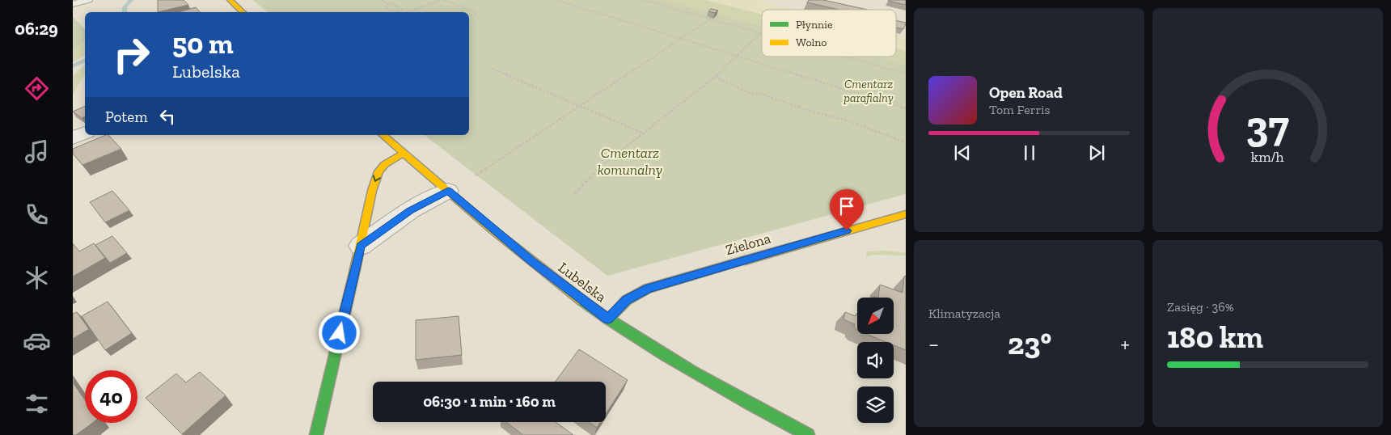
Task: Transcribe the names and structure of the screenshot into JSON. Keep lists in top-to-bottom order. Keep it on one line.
{"streets":{"street":["Zielona","Lubelska"]},"crossings":[["Zielona","Lubelska"]],"parks":["Cmentarz parafialny","Cmentarz komunalny"],"legend":["Płynnie","Wolno"],"north":"bottom left","page":{"tabs":"06:29","turn":["50 m","Lubelska"],"song":["Open Road","Tom Ferris"],"then":"Potem","tile":["Klimatyzacja",["Zasięg · 36%","180 km"]],"heat":["−","23°","+"],"limit":"40","trip":"06:30 · 1 min · 160 m","gauge":["37","km/h"]}}
